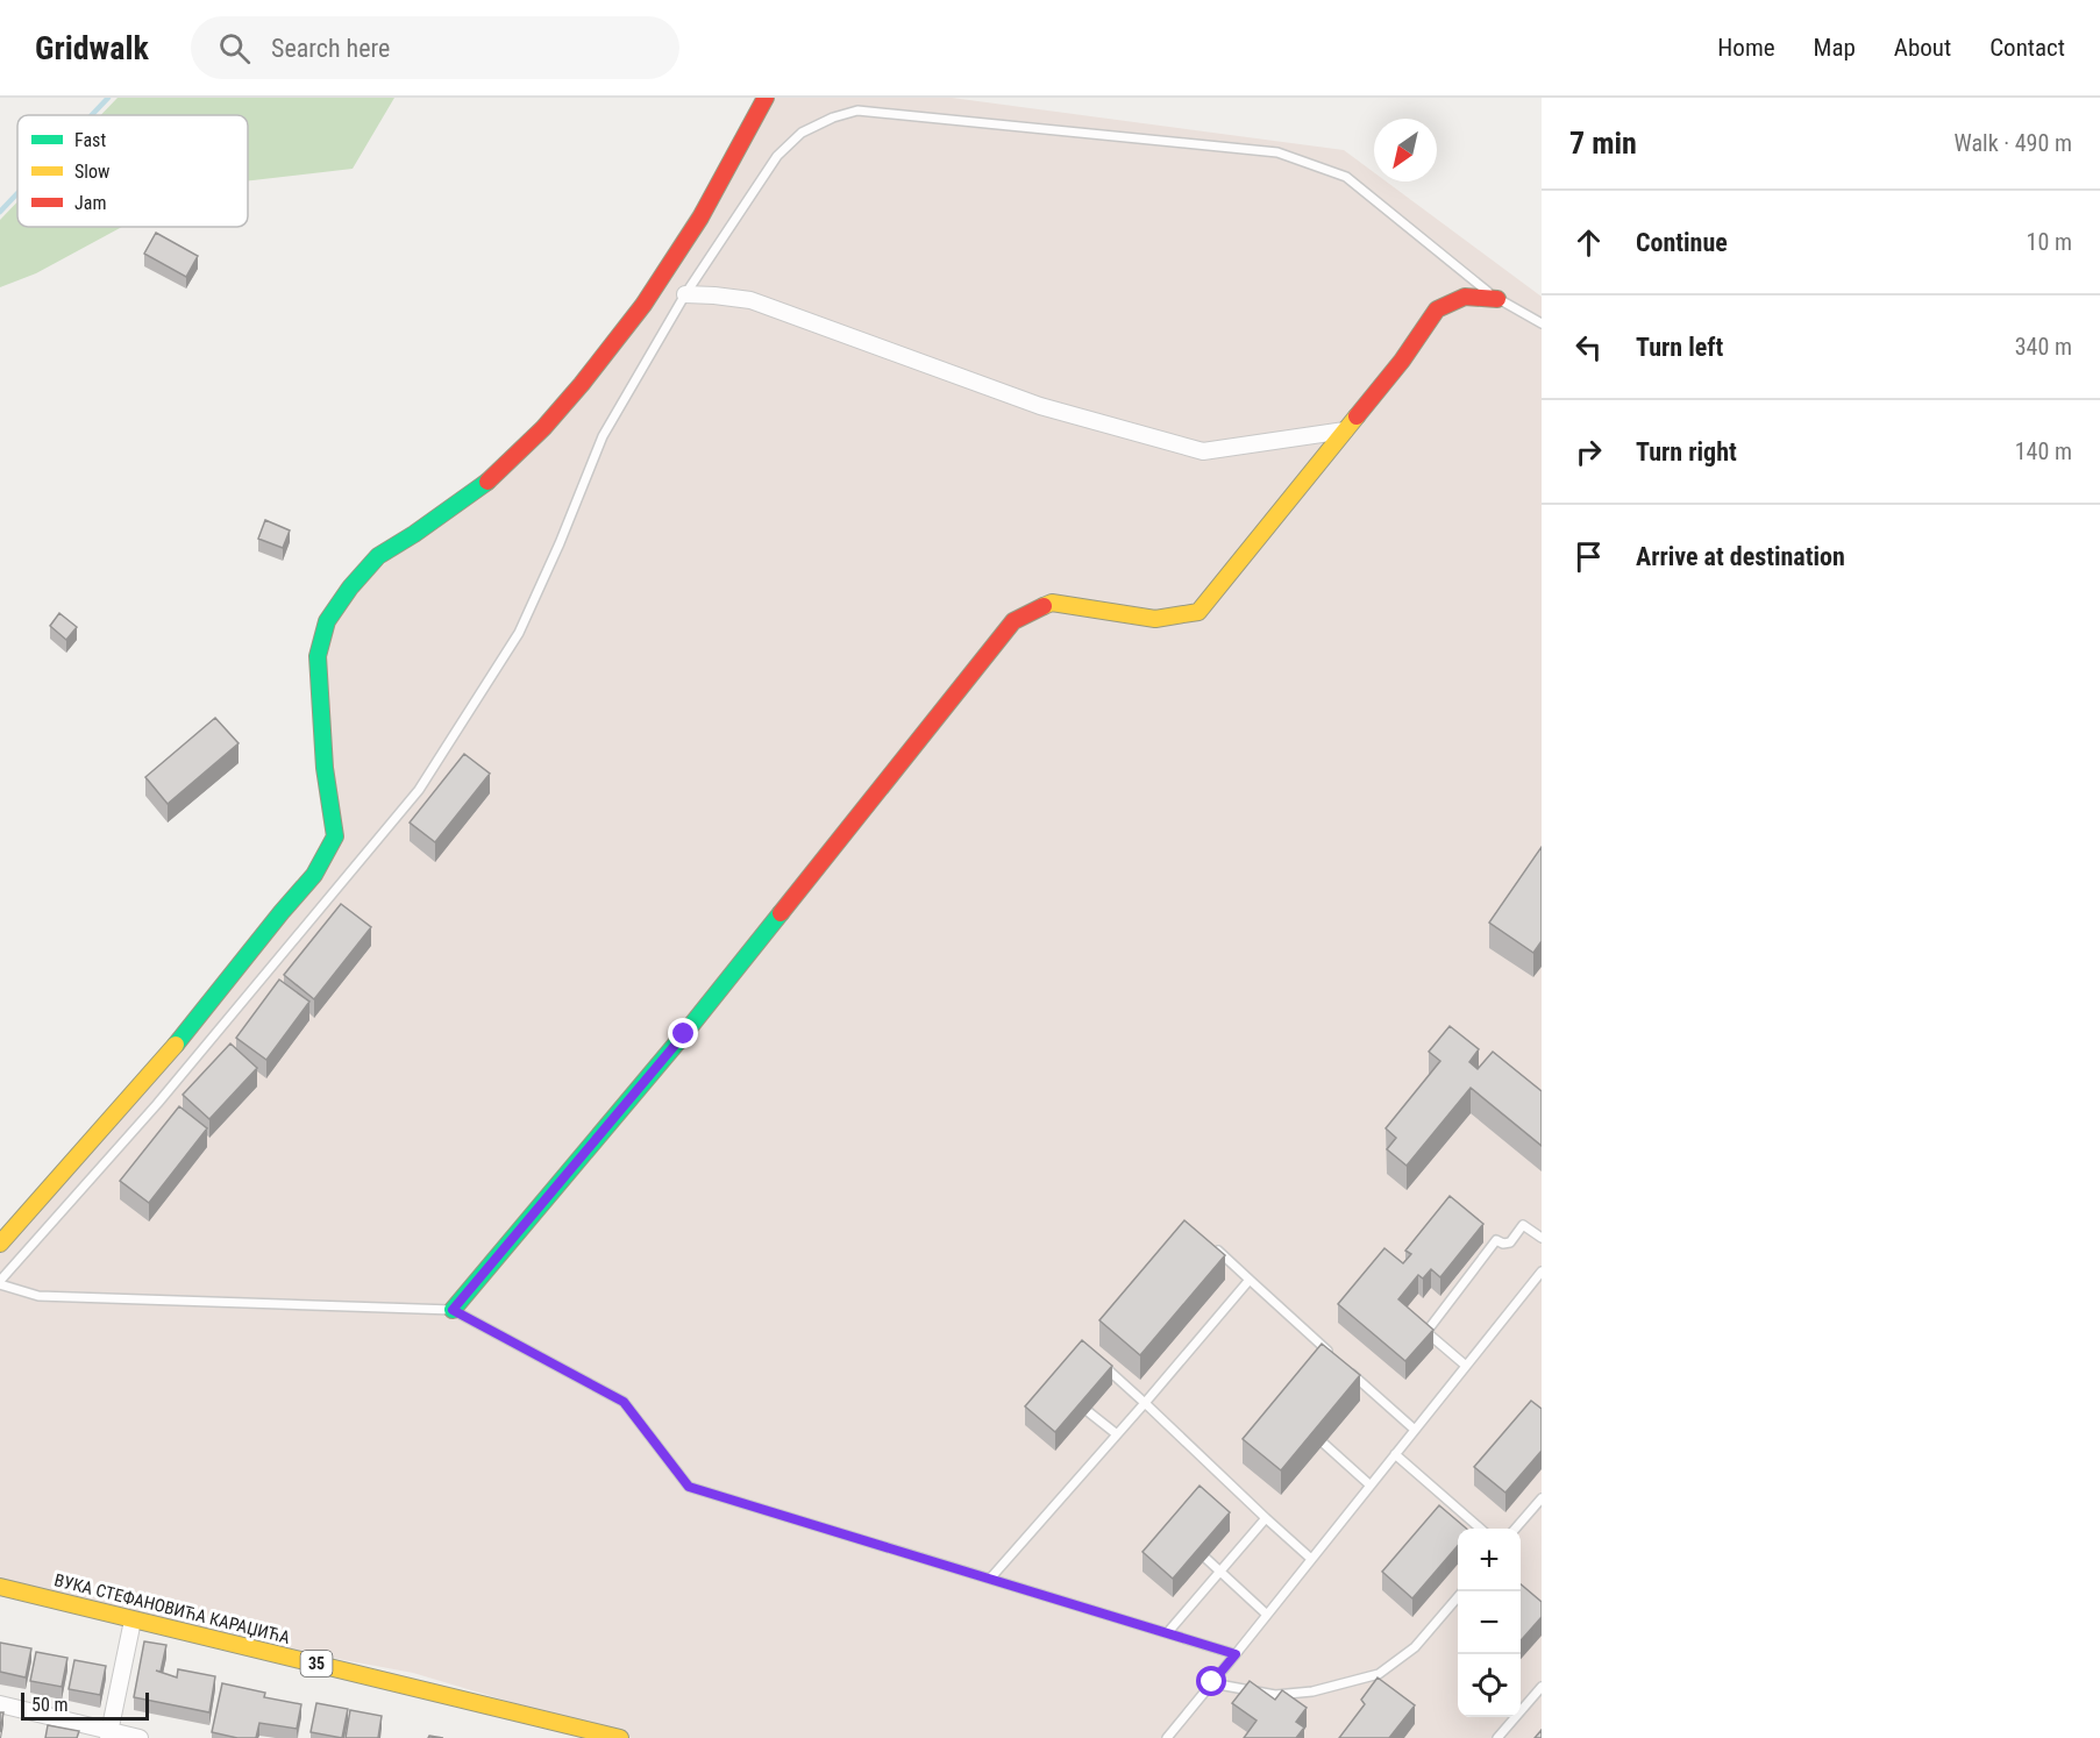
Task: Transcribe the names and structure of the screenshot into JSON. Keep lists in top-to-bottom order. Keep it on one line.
{"streets":{"street":["ВУКА СТЕФАНОВИЋА КАРАЏИЋА","35"]},"legend":["Fast","Slow","Jam"],"scale_bar":"50 m","north":"bottom left","page":{"header":"Gridwalk","search":"Search here","nav":["Home","Map","About","Contact"],"heading":["7 min","Walk · 490 m"],"list":[["Continue","10 m"],["Turn left","340 m"],["Turn right","140 m"],"Arrive at destination"],"map_buttons":["+","−"],"scale":"50 m"}}
